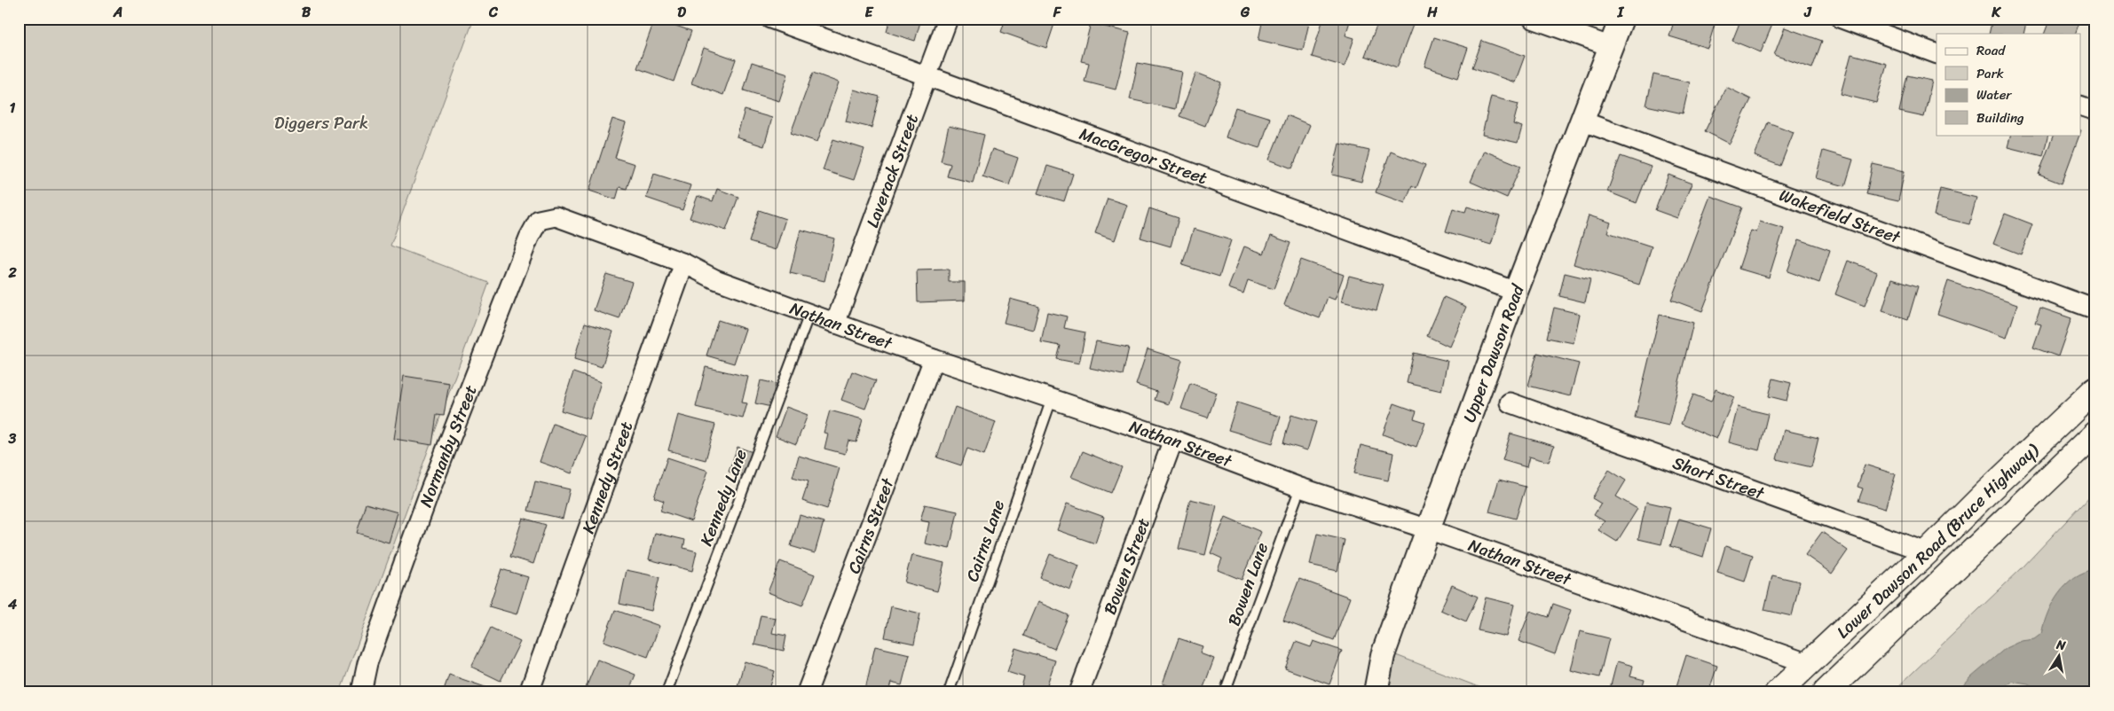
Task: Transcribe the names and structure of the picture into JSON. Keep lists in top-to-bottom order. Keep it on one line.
{"streets":{"highway":["Lower Dawson Road (Bruce Highway)"],"street":["MacGregor Street","Laverack Street","Wakefield Street","Nathan Street","Upper Dawson Road","Normanby Street","Short Street","Kennedy Street","Cairns Street","Bowen Street"],"lane":["Kennedy Lane","Cairns Lane","Bowen Lane"]},"crossings":[["MacGregor Street","Laverack Street"],["MacGregor Street","Upper Dawson Road"],["Laverack Street","Nathan Street"],["Wakefield Street","Upper Dawson Road"],["Nathan Street","Upper Dawson Road"],["Nathan Street","Normanby Street"],["Nathan Street","Kennedy Street"],["Nathan Street","Kennedy Lane"],["Nathan Street","Cairns Street"],["Nathan Street","Cairns Lane"],["Nathan Street","Lower Dawson Road (Bruce Highway)"],["Nathan Street","Bowen Street"],["Nathan Street","Bowen Lane"],["Short Street","Lower Dawson Road (Bruce Highway)"]],"parks":["Diggers Park"],"legend":["Road","Park","Water","Building"],"north":"top","grid":{"columns":["A","B","C","D","E","F","G","H","I","J","K"],"rows":["1","2","3","4"]}}
